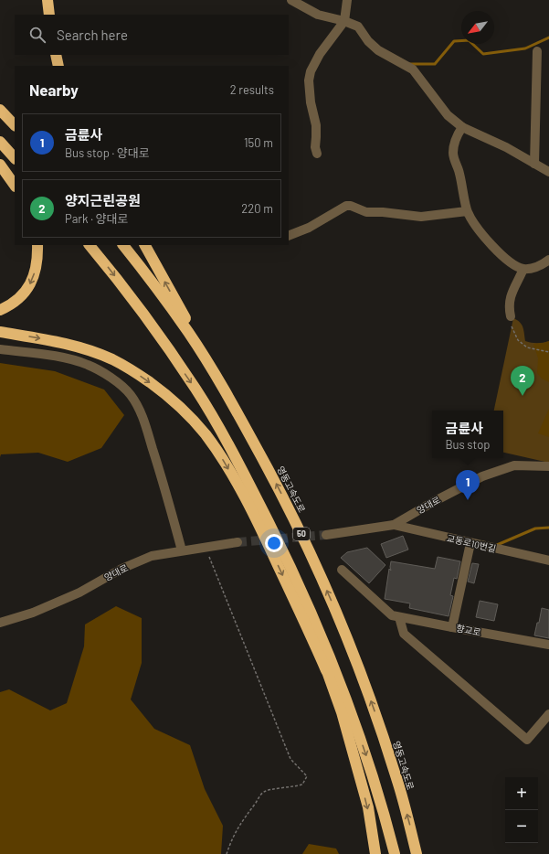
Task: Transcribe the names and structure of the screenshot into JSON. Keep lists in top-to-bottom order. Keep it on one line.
{"streets":{"highway":["영동고속도로","50"],"street":["양대로","교동로10번길","향교로"]},"crossings":[["양대로","교동로10번길"],["교동로10번길","향교로"]],"north":"bottom left","page":{"search":"Search here","heading":["Nearby","2 results"],"list":[{"mark":"1","name":"금륜사","note":"Bus stop · 양대로","value":"150 m"},{"mark":"2","name":"양지근린공원","note":"Park · 양대로","value":"220 m"}],"pins":["2","1"],"popup":["금륜사","Bus stop"],"map_buttons":["+","−"]}}
